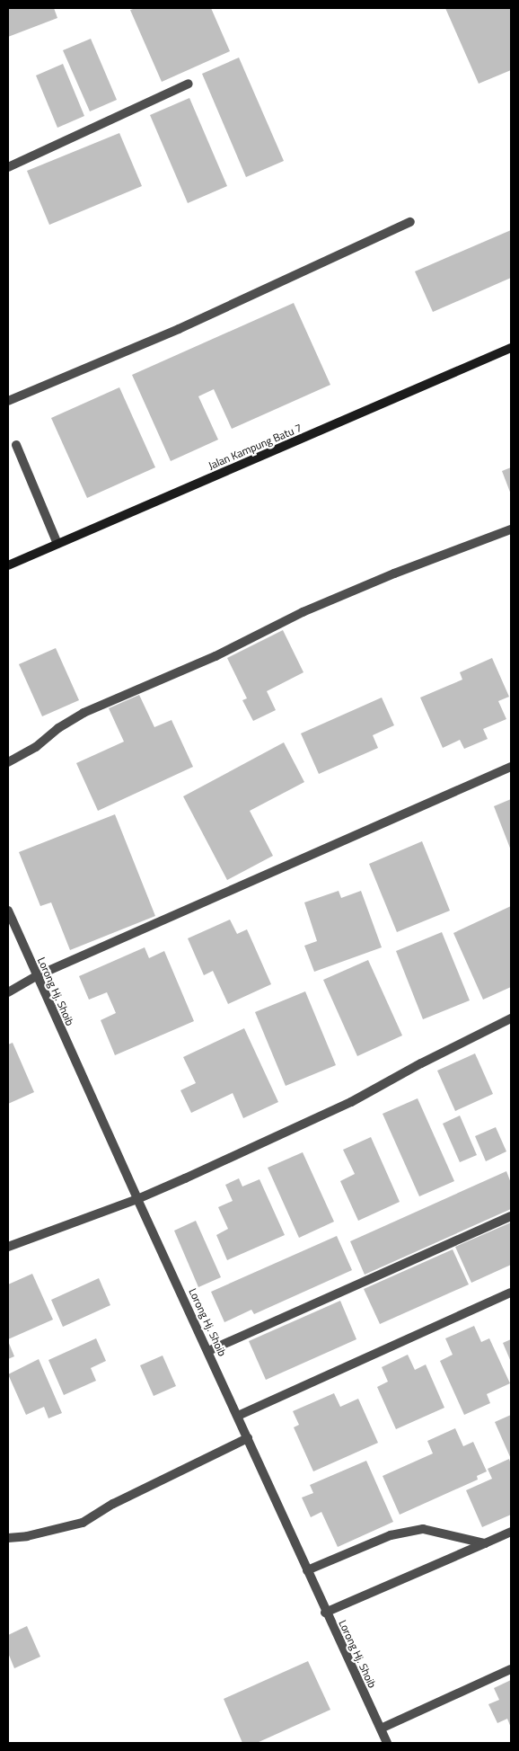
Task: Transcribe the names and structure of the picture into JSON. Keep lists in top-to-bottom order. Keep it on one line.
{"streets":{"street":["Jalan Kampung Batu 7","Lorong Hj. Shoib"]}}
